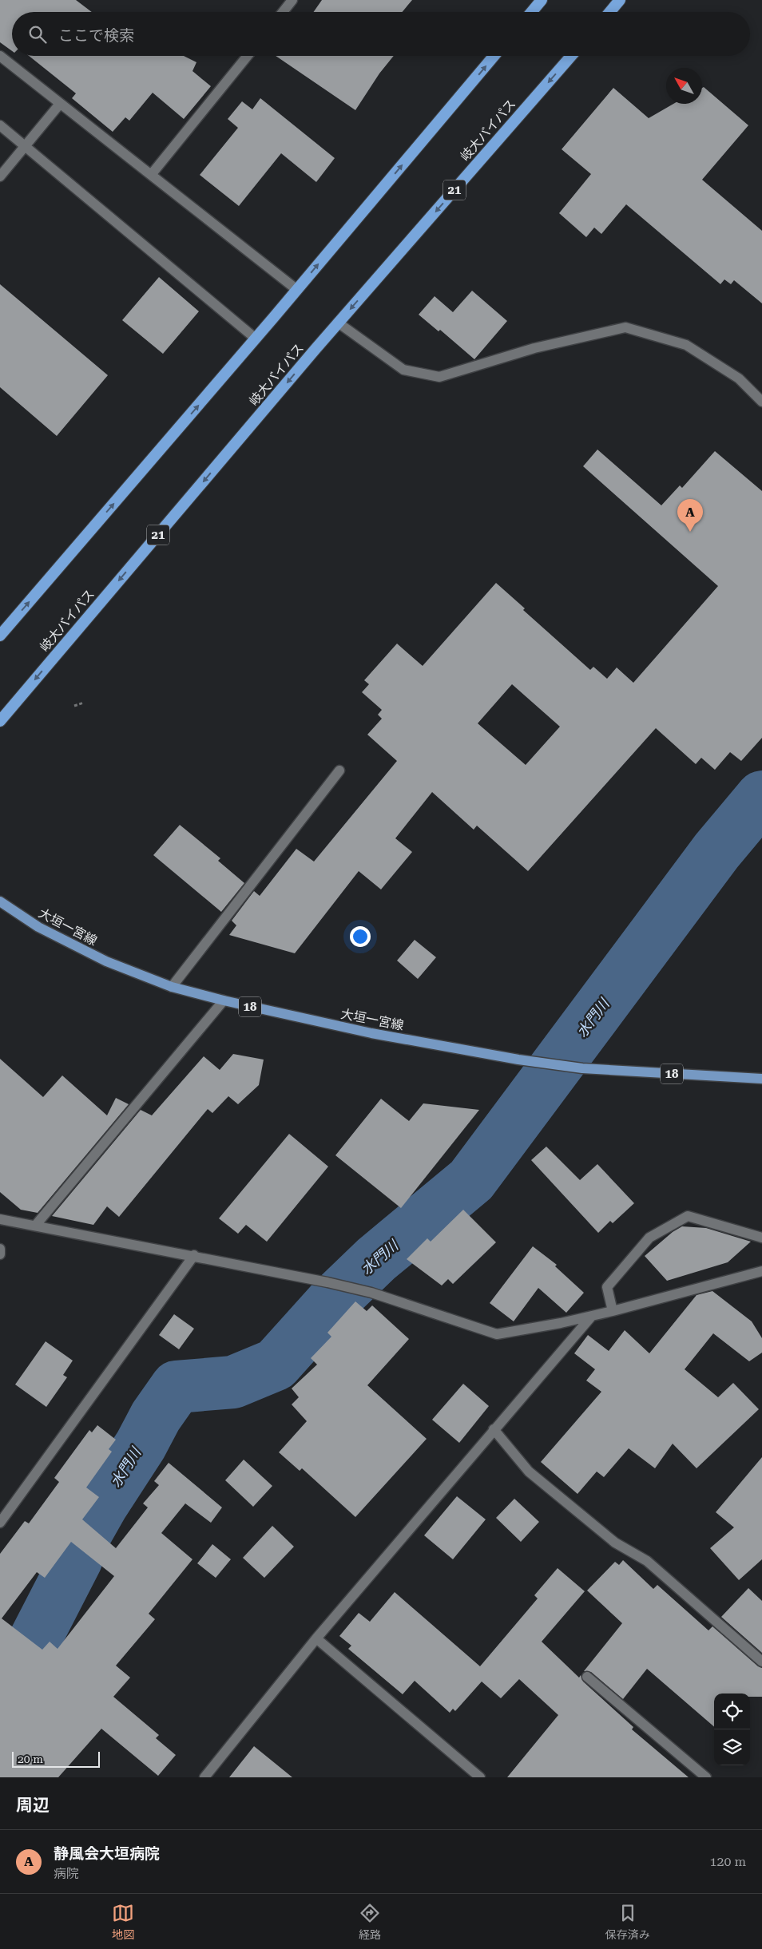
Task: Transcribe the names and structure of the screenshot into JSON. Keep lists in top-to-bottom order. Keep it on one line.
{"streets":{"highway":["岐大バイパス","21"],"main road":["大垣一宮線","18"]},"water":["水門川"],"scale_bar":"20 m","north":"top left","page":{"search":"ここで検索","pins":"A","scale":"20 m","heading":"周辺","list":[{"mark":"A","name":"静風会大垣病院","note":"病院","value":"120 m"}],"nav":["地図","経路","保存済み"]}}
